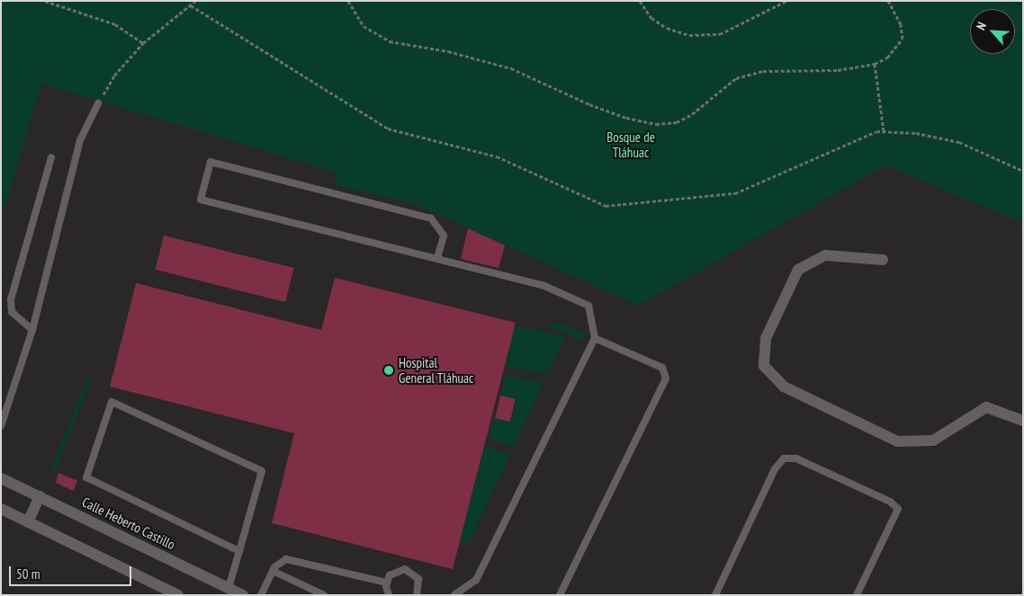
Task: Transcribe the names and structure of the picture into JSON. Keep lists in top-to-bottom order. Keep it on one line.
{"streets":{"main road":["Calle Heberto Castillo"]},"parks":["Bosque de Tláhuac"],"places":["Hospital General Tláhuac"],"scale_bar":"50 m","north":"top left"}
